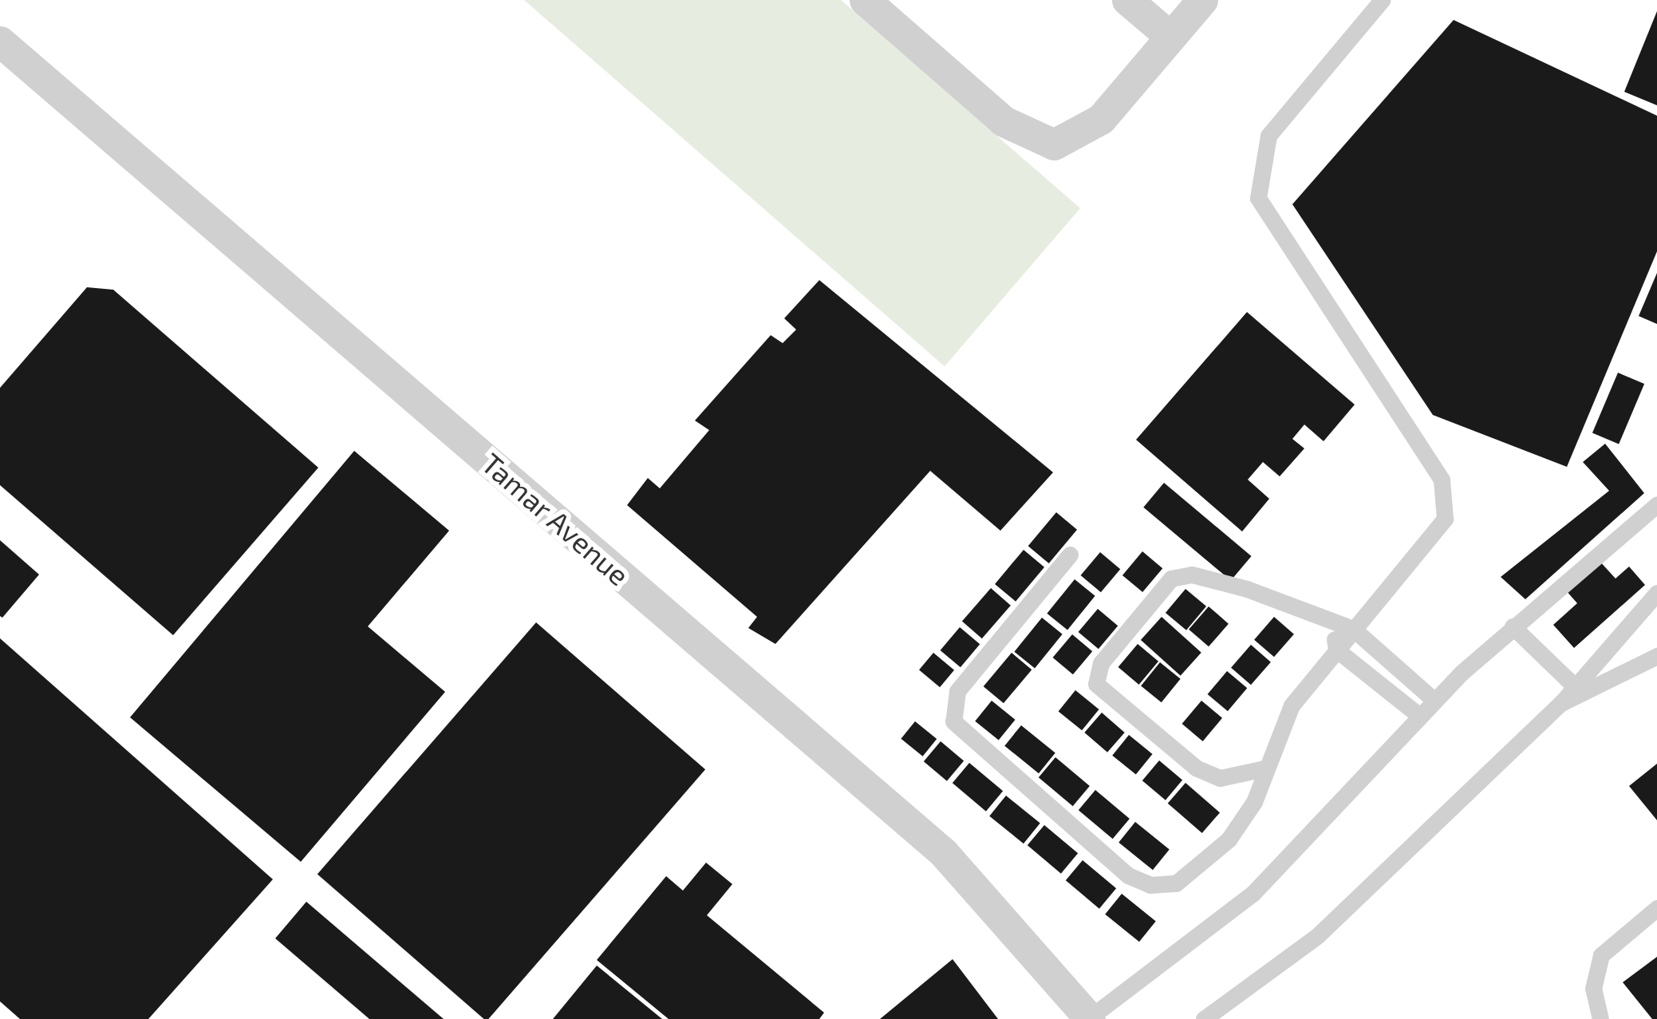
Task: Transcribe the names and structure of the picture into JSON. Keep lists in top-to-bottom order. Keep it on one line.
{"streets":{"street":["Tamar Avenue"]}}
